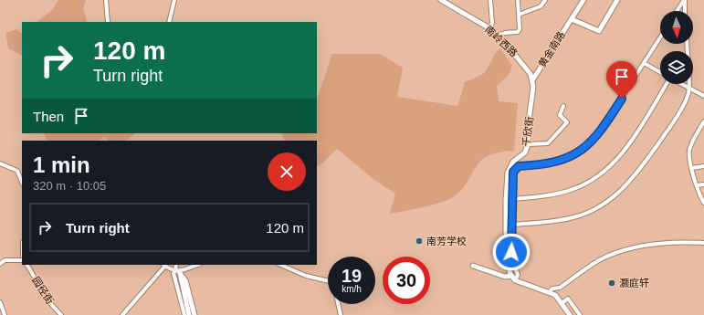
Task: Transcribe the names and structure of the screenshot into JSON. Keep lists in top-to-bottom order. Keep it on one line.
{"streets":{"street":["南岭西路","黄金南路","千欣街","园径街"]},"crossings":[["南岭西路","黄金南路"],["南岭西路","千欣街"],["黄金南路","千欣街"]],"places":["南芳学校","灏庭轩"],"north":"bottom","page":{"turn":["120 m","Turn right"],"then":"Then","heading":["1 min","320 m · 10:05"],"list":[{"name":"Turn right","value":"120 m"}],"speed":"19 km/h","limit":"30"}}
